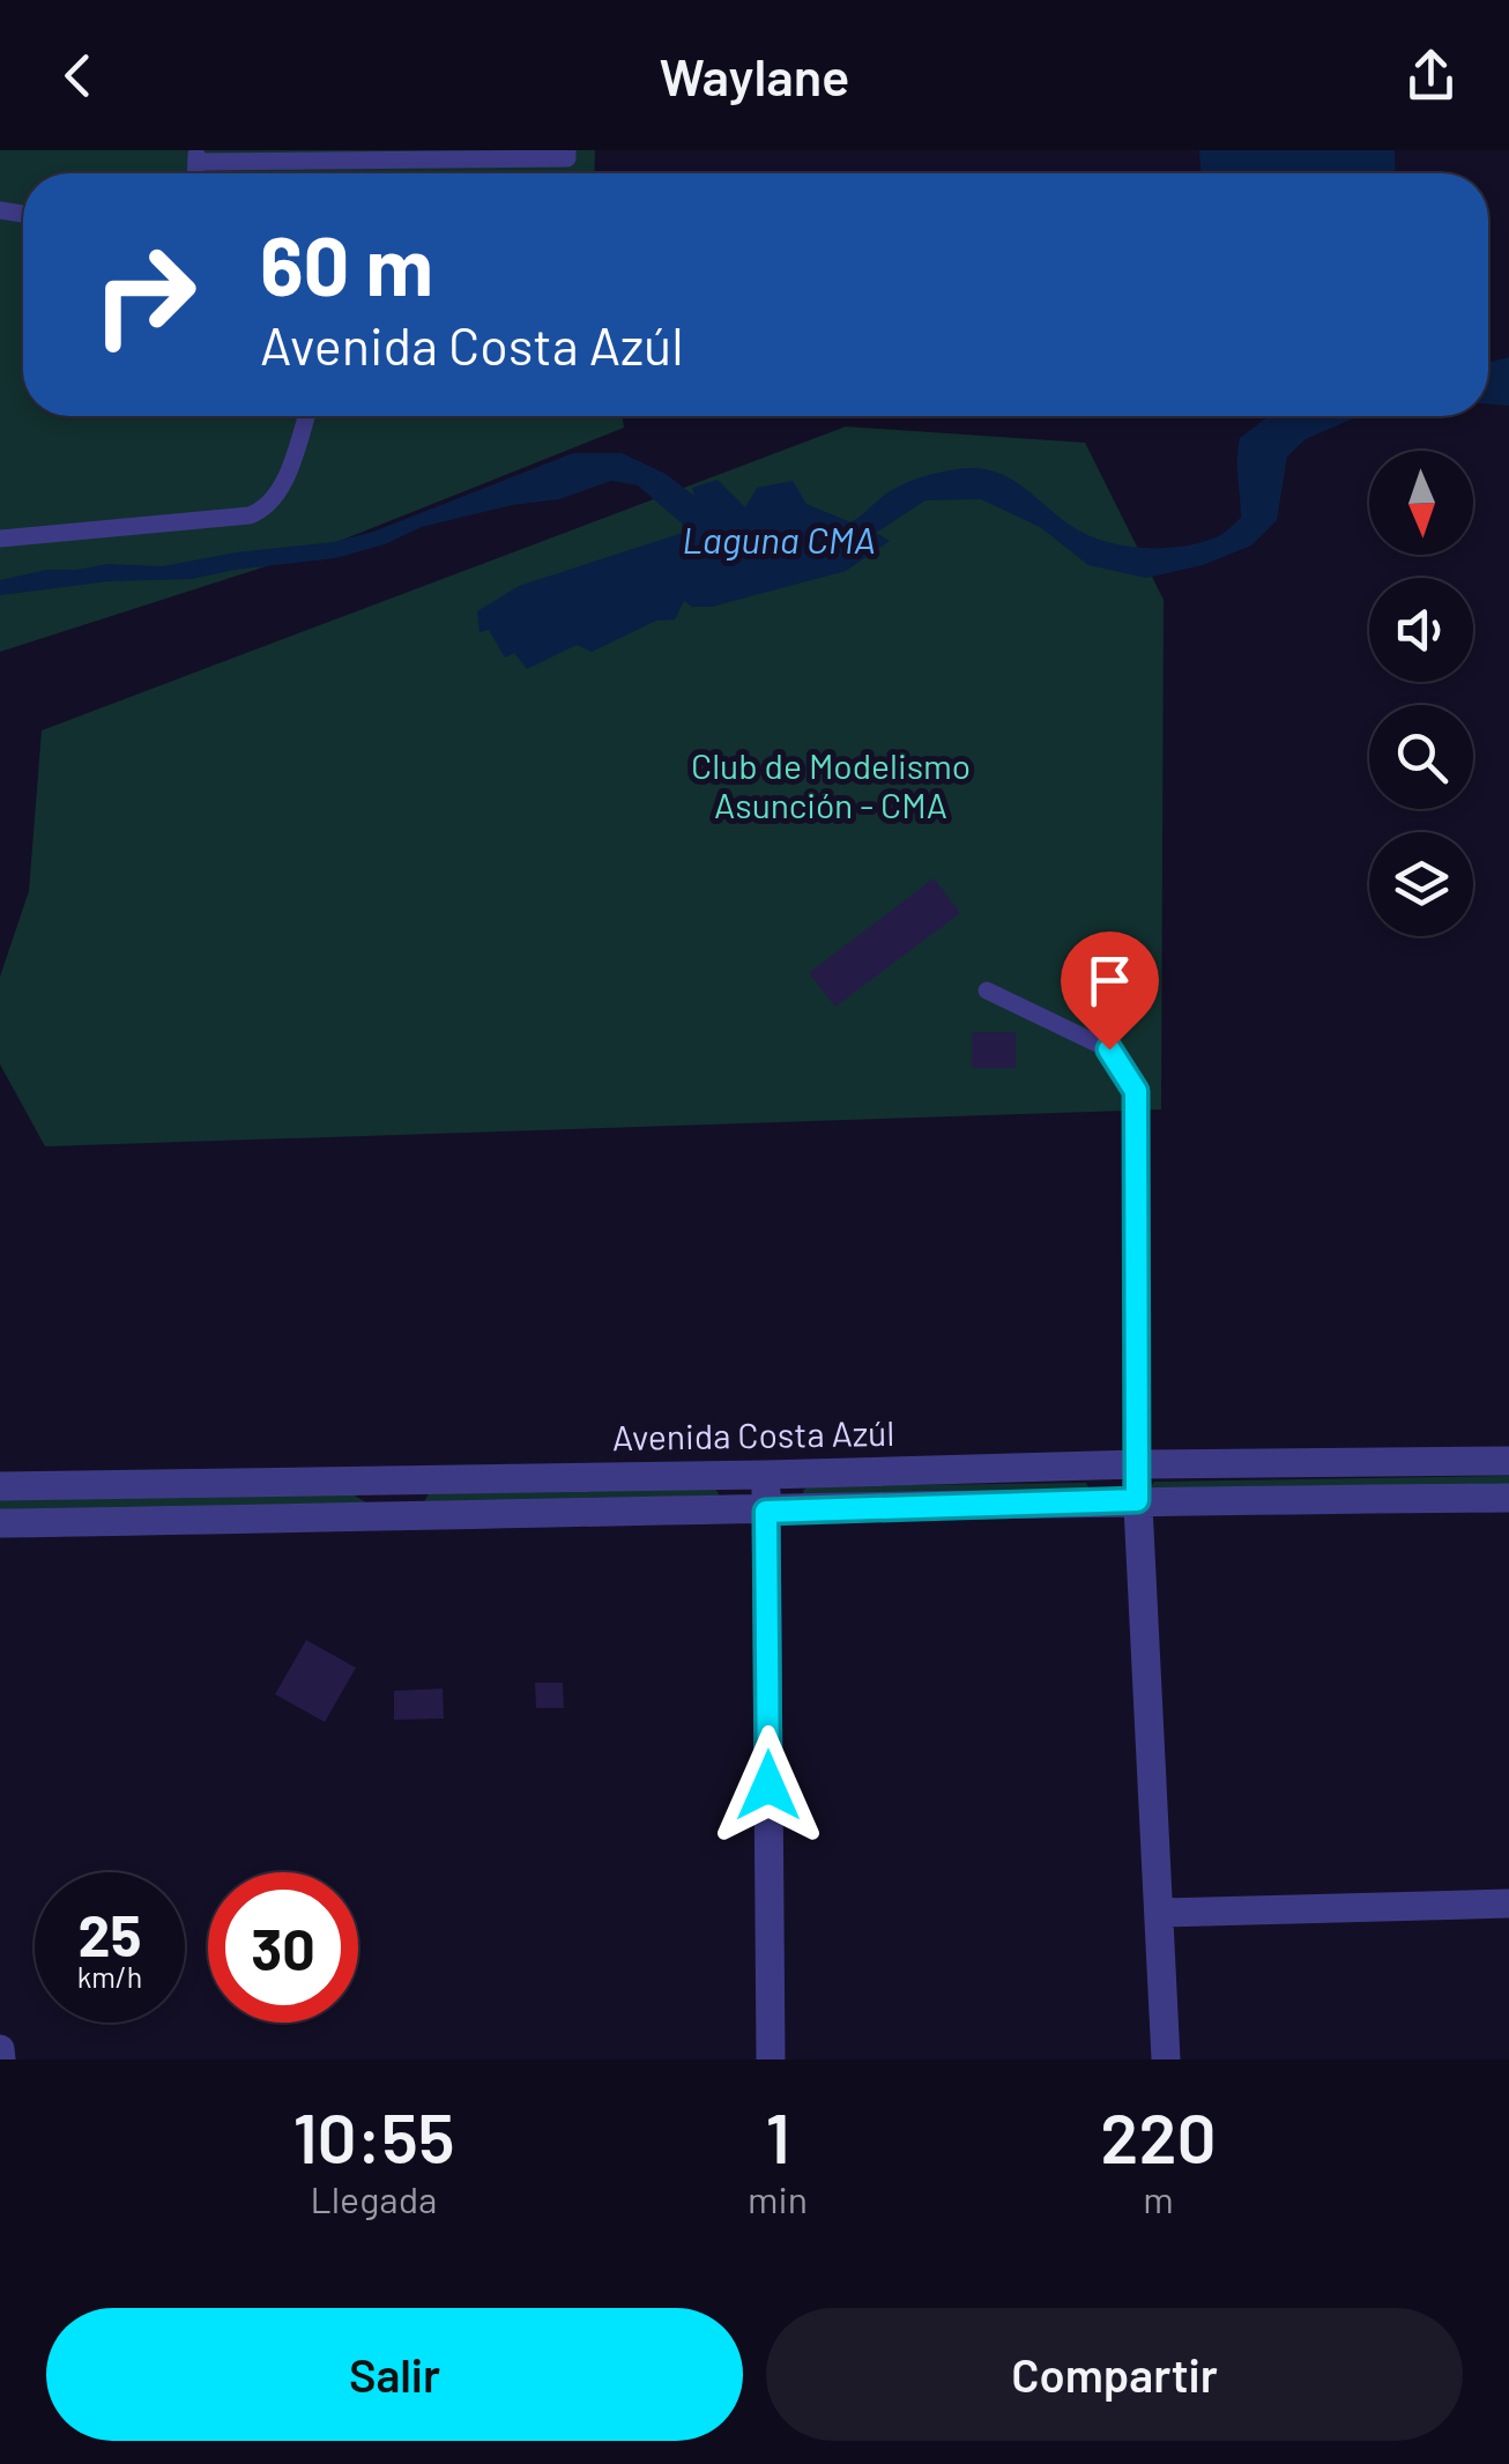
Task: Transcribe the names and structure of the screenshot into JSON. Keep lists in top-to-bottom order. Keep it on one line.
{"streets":{"street":["Avenida Costa Azúl"]},"water":["Laguna CMA"],"parks":["Club de Modelismo Asunción - CMA"],"north":"bottom","page":{"header":"Waylane","turn":["60 m","Avenida Costa Azúl"],"speed":"25 km/h","limit":"30","eta":["10:55","Llegada","1","min","220","m"],"buttons":["Salir","Compartir"]}}
